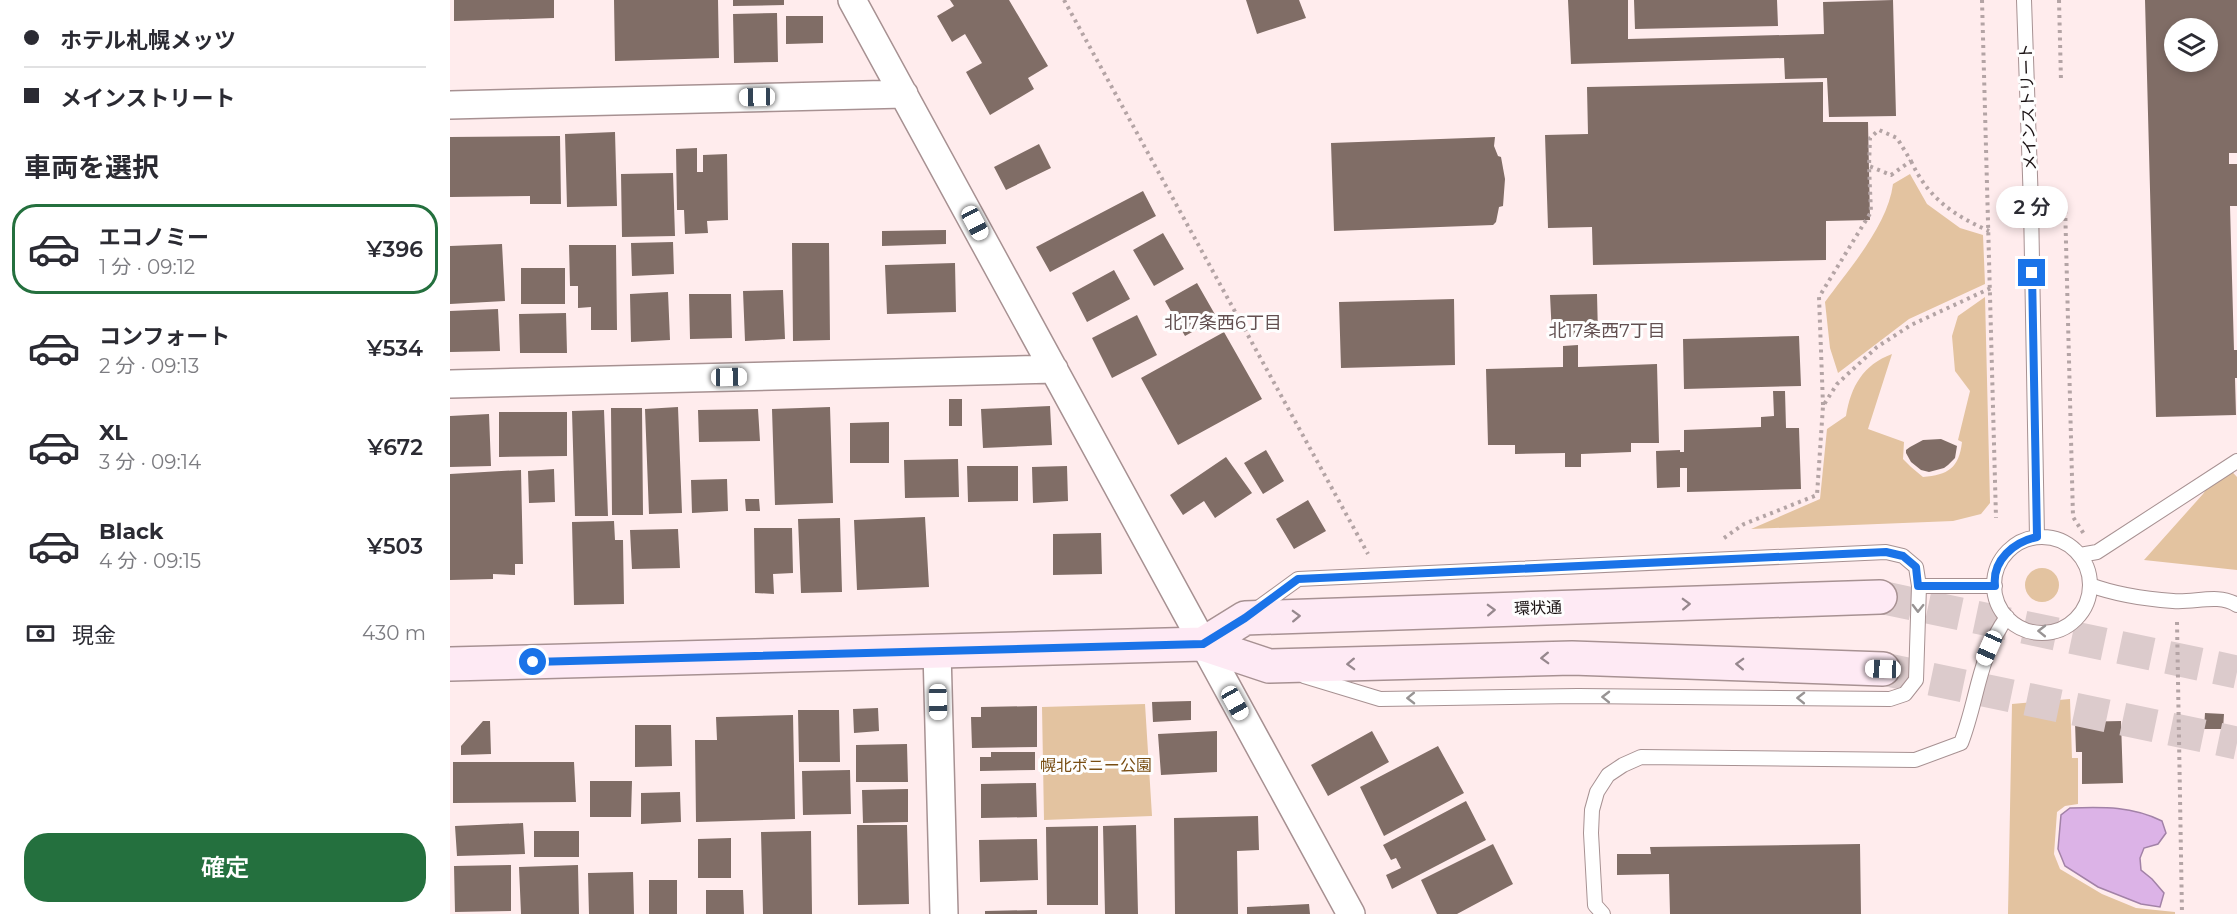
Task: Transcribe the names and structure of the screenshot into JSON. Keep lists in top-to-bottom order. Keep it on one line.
{"streets":{"street":["環状通"],"lane":["メインストリート"]},"districts":["北17条西6丁目","北17条西7丁目"],"parks":["幌北ポニー公園"],"page":{"banner":["ホテル札幌メッツ","メインストリート"],"heading":"車両を選択","bubble":"2 分","list":[{"name":"エコノミー","note":"1 分 · 09:12","value":"¥396"},{"name":"コンフォート","note":"2 分 · 09:13","value":"¥534"},{"name":"XL","note":"3 分 · 09:14","value":"¥672"},{"name":"Black","note":"4 分 · 09:15","value":"¥503"}],"pay":["現金","430 m"],"buttons":"確定"}}
